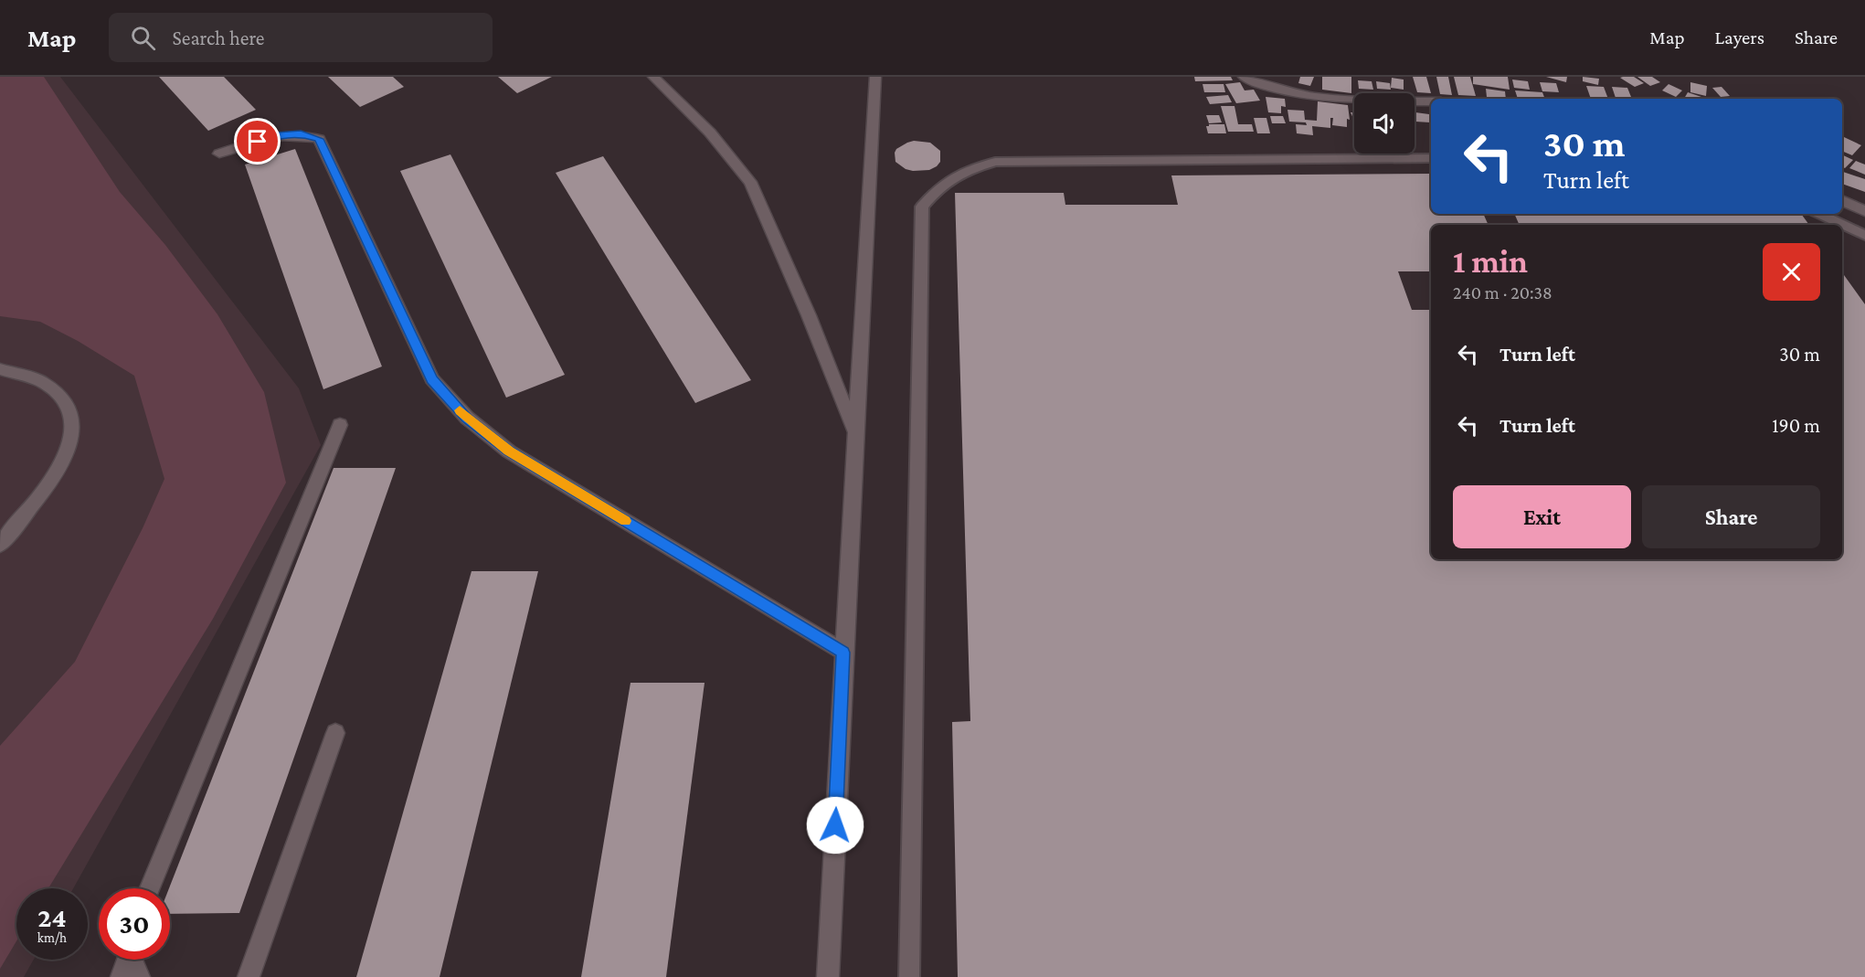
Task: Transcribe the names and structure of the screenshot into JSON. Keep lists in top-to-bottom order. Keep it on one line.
{"page":{"header":"Map","search":"Search here","nav":["Map","Layers","Share"],"turn":["30 m","Turn left"],"heading":["1 min","240 m · 20:38"],"list":[{"name":"Turn left","value":"30 m"},{"name":"Turn left","value":"190 m"}],"buttons":["Exit","Share"],"speed":"24 km/h","limit":"30"}}
